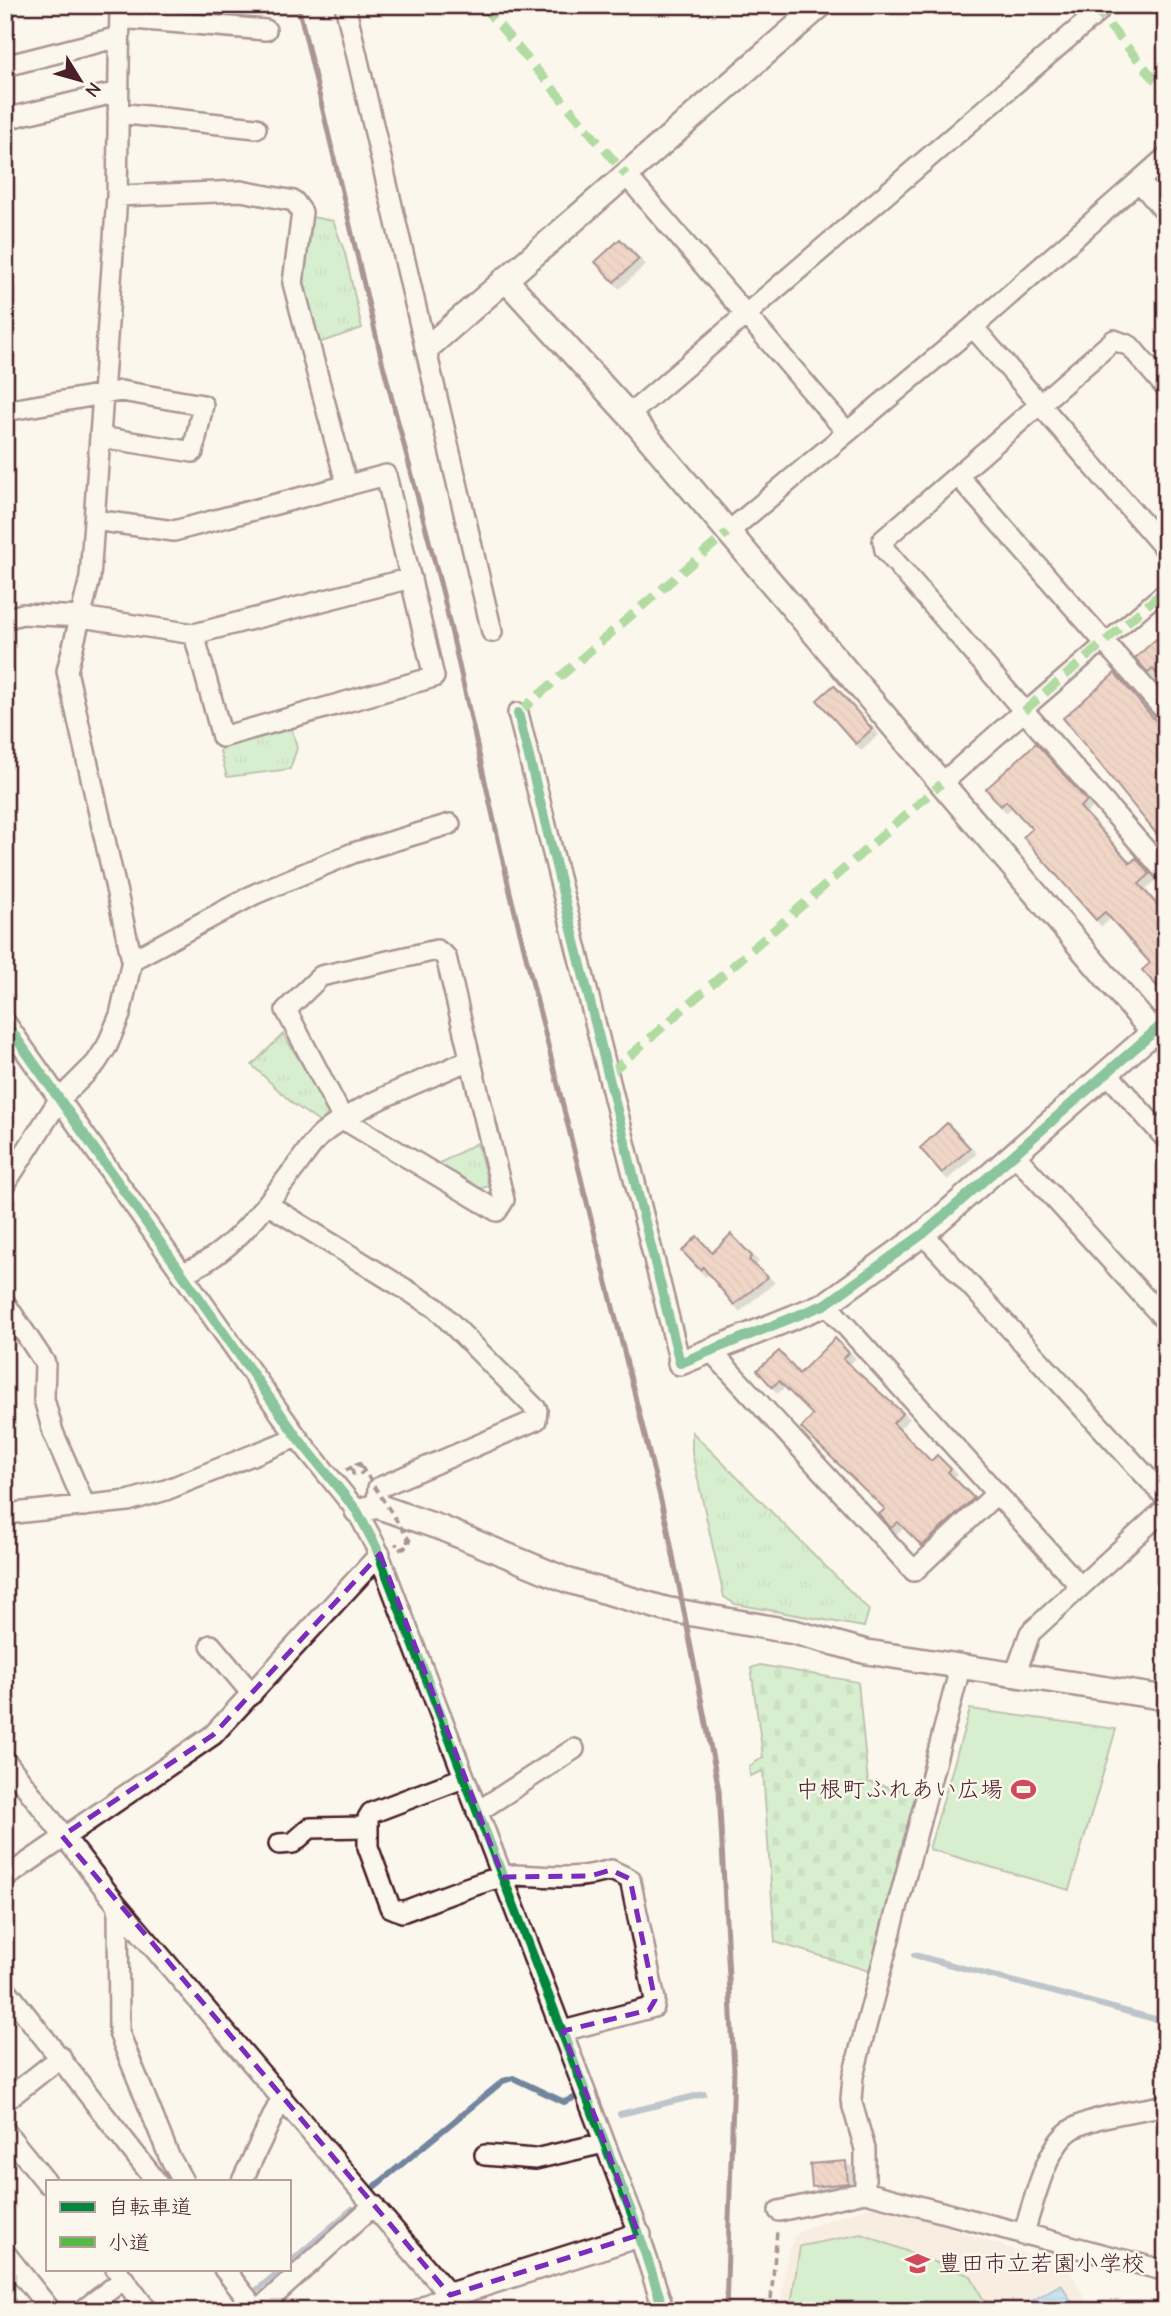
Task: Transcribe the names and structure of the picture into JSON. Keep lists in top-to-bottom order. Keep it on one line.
{"places":{"sports":["中根町ふれあい広場"],"school or university":["豊田市立若園小学校"]},"legend":["自転車道","小道"],"north":"bottom right"}
